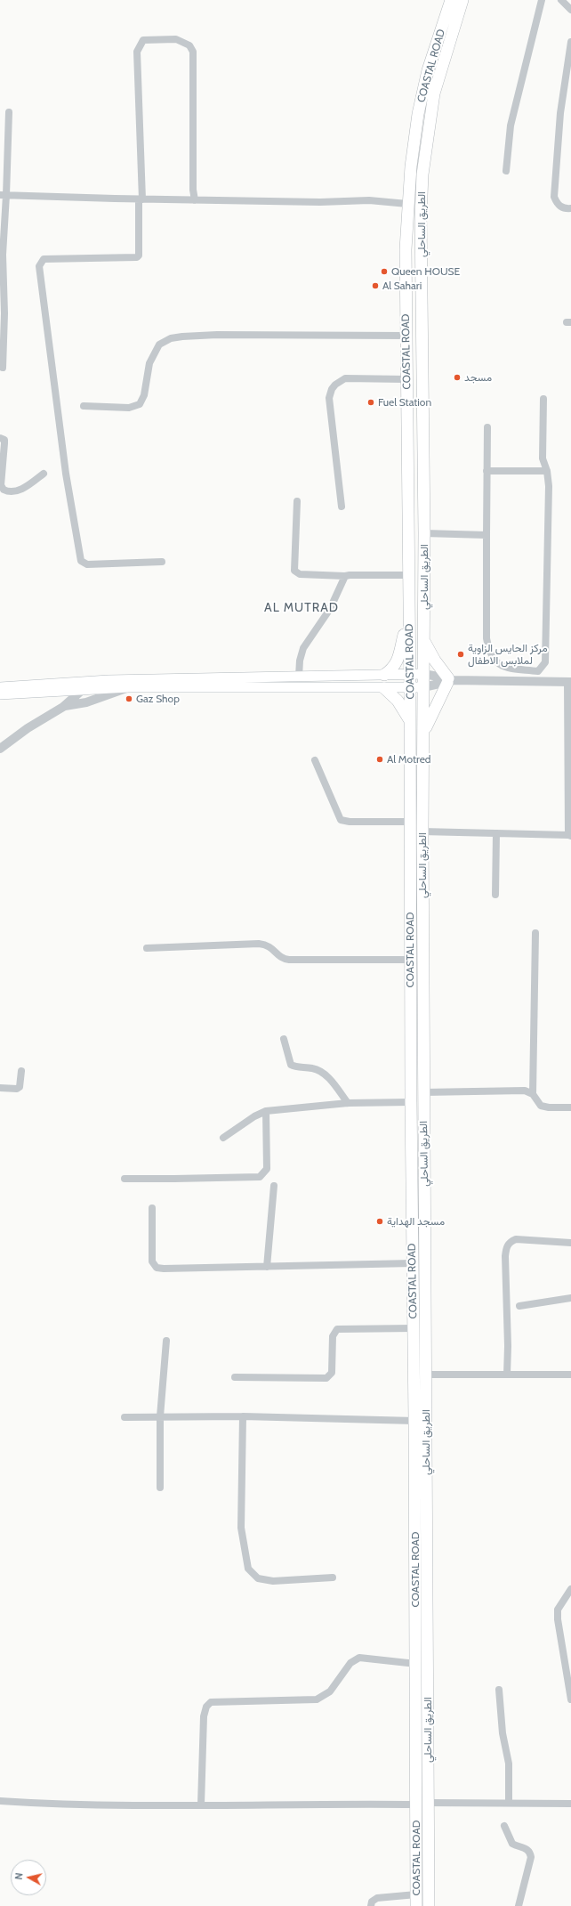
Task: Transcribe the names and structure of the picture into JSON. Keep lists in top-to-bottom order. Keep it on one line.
{"streets":{"highway":["COASTAL ROAD","الطريق الساحلي"]},"districts":["AL MUTRAD"],"places":["Queen HOUSE","Al Sahari","مسجد","Fuel Station","مركز الحايس الزاوية لملابس الاطفال","Gaz Shop","Al Motred","مسجد الهداية"],"north":"left"}
